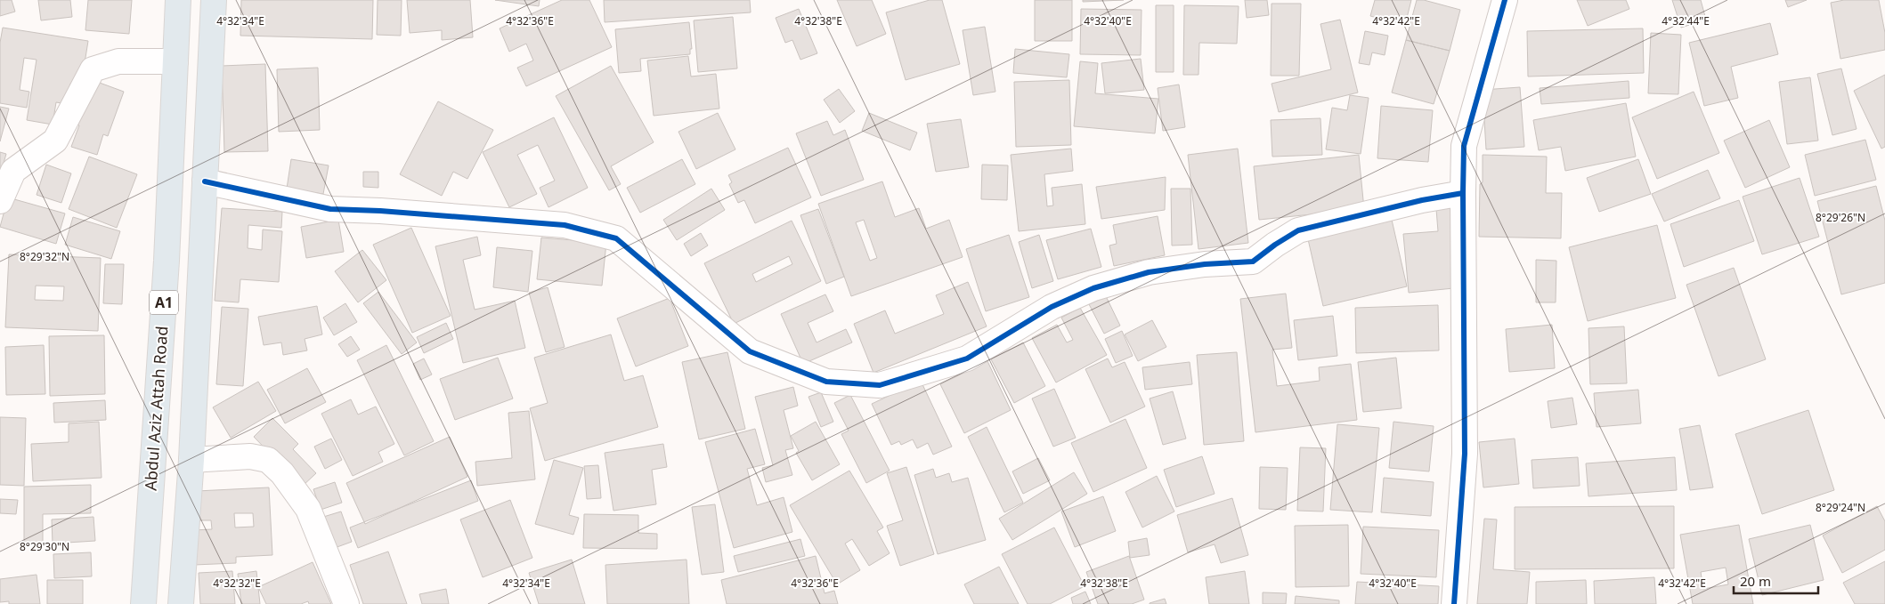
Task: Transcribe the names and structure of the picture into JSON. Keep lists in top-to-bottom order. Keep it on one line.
{"streets":{"highway":["A1","Abdul Aziz Attah Road"]},"scale_bar":"20 m","coordinates":["4°32'34\"E","4°32'36\"E","4°32'38\"E","4°32'40\"E","4°32'42\"E","4°32'44\"E","8°29'26\"N","8°29'32\"N","8°29'24\"N","8°29'30\"N","4°32'32\"E"]}
